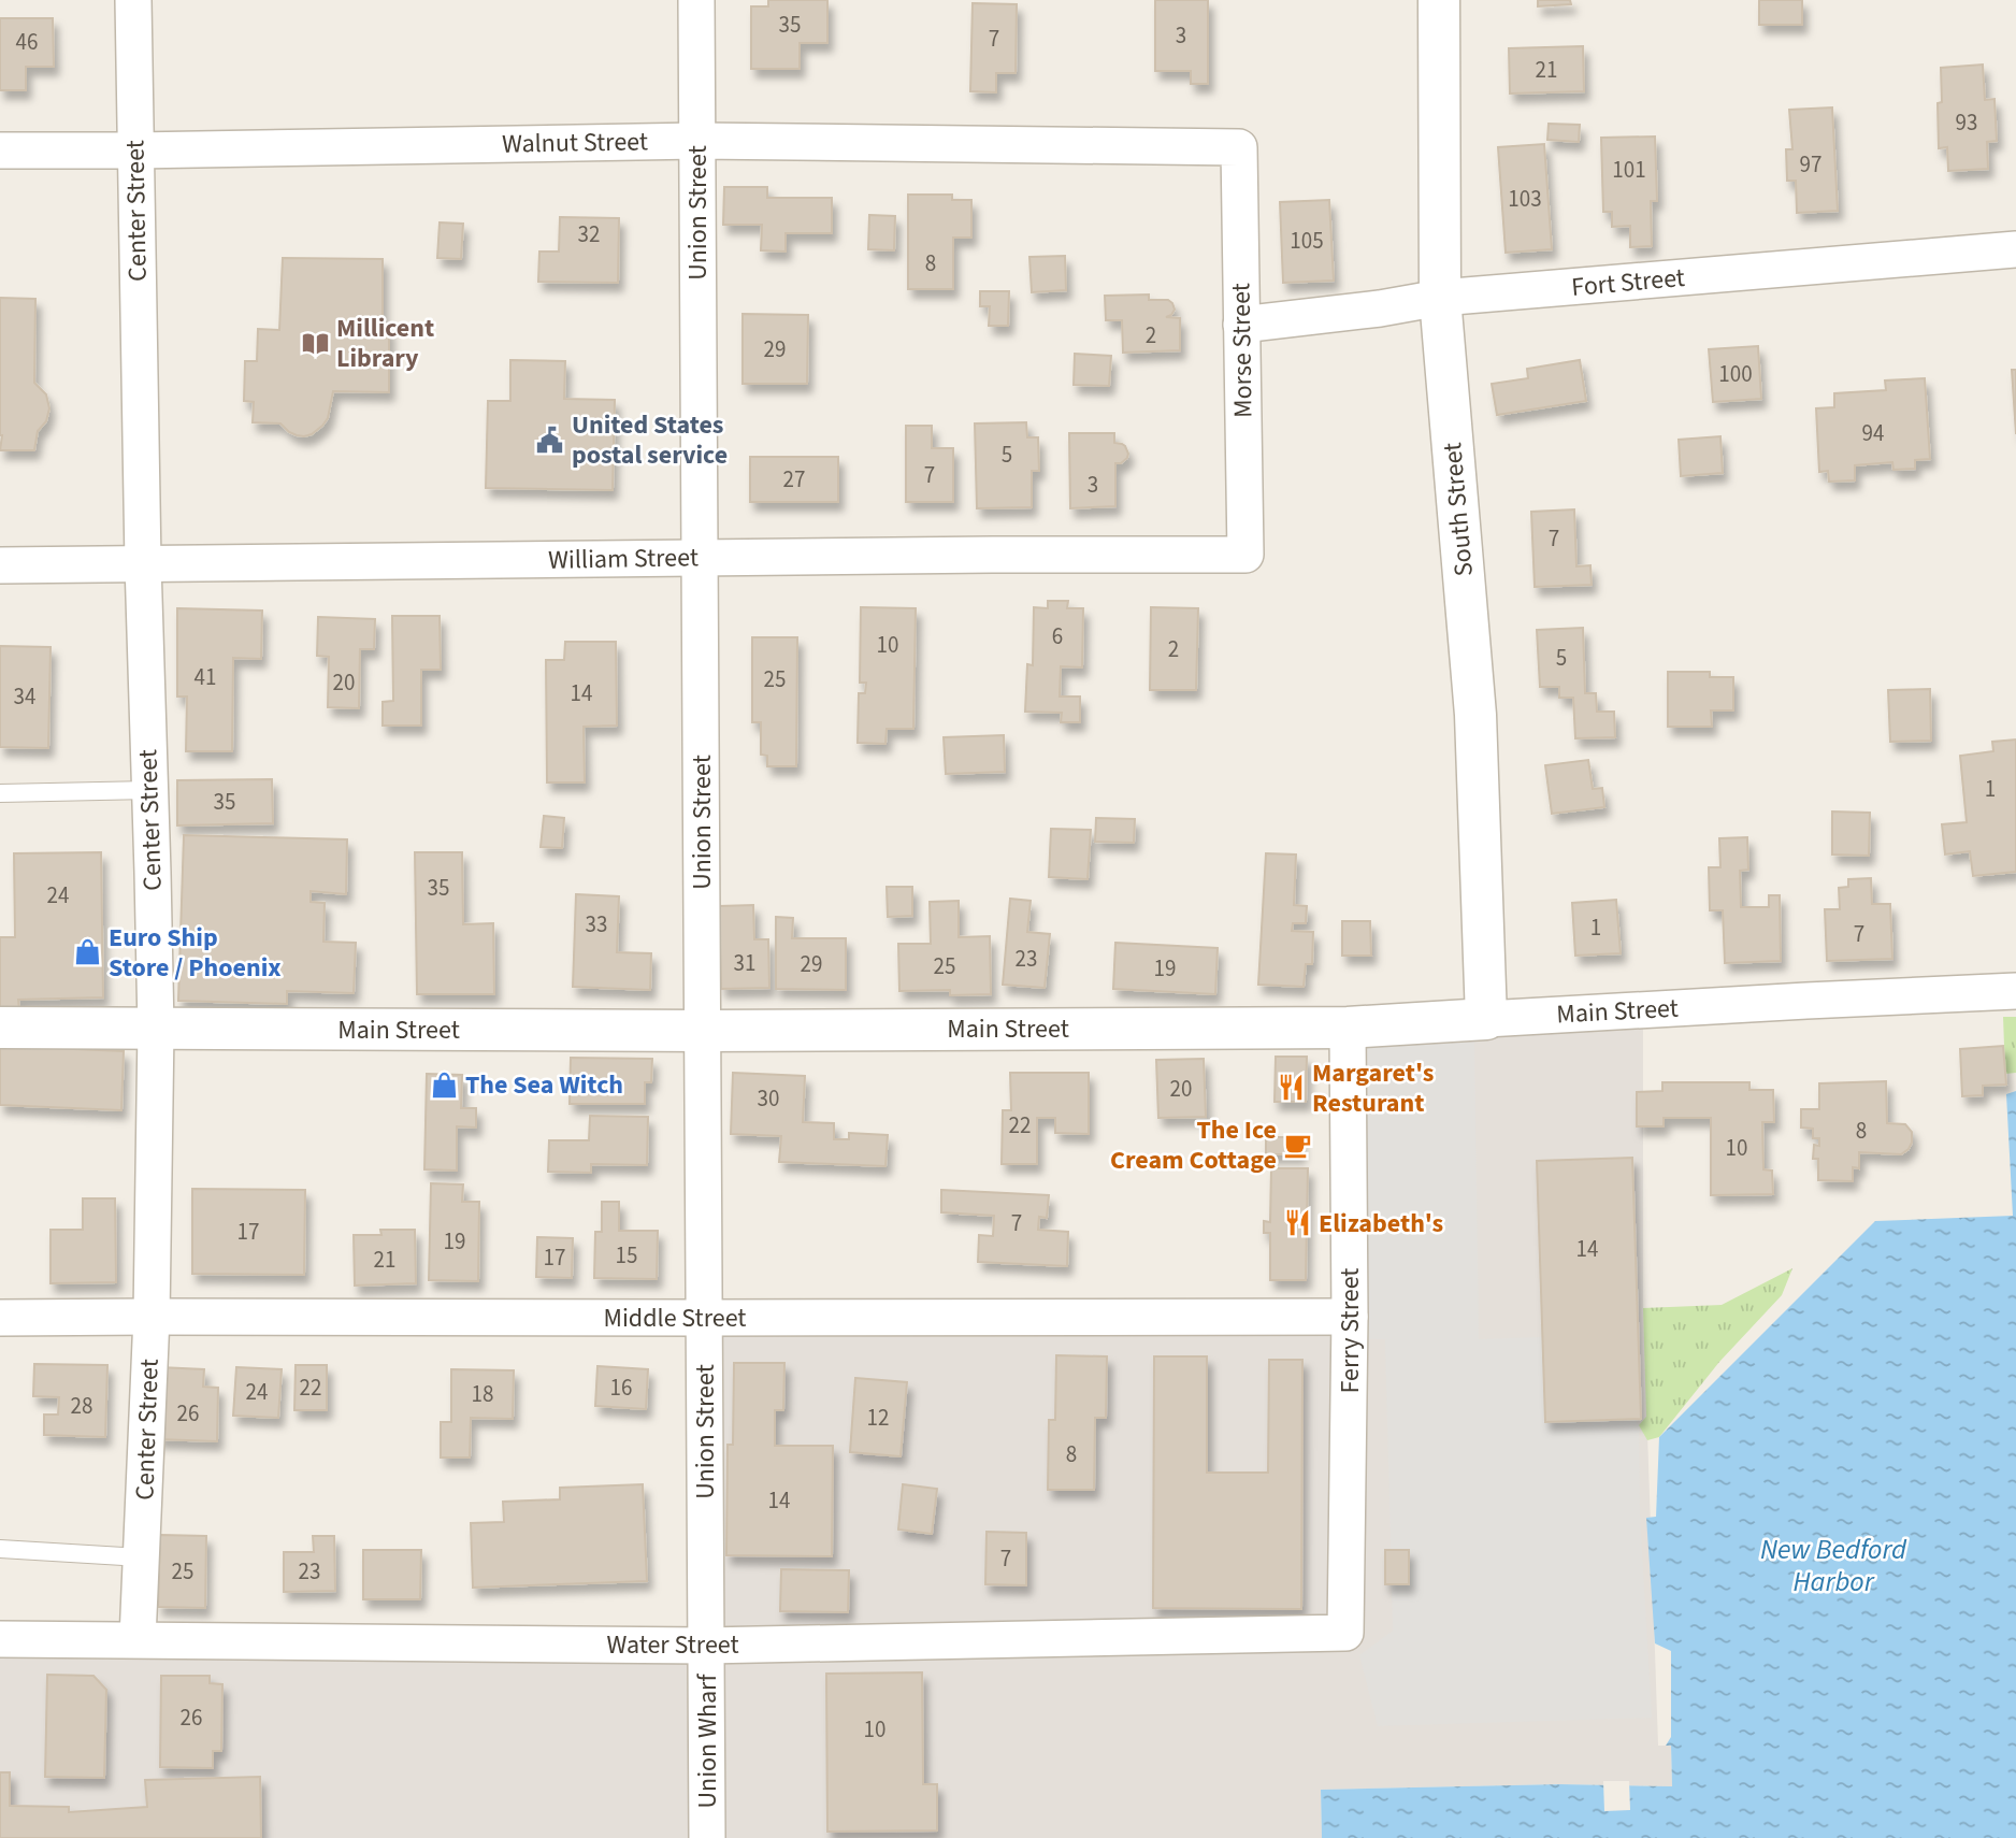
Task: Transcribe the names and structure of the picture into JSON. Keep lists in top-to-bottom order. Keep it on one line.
{"streets":{"street":["Walnut Street","Center Street","Union Street","Fort Street","Morse Street","South Street","William Street","Main Street","Middle Street","Ferry Street","Water Street","Union Wharf"]},"crossings":[["Walnut Street","Center Street"],["Walnut Street","Union Street"],["Walnut Street","Morse Street"],["Center Street","William Street"],["Center Street","Main Street"],["Center Street","Middle Street"],["Center Street","Water Street"],["Union Street","William Street"],["Union Street","Main Street"],["Union Street","Middle Street"],["Union Street","Water Street"],["Union Street","Union Wharf"],["Fort Street","Morse Street"],["Fort Street","South Street"],["Morse Street","William Street"],["South Street","Main Street"],["Main Street","Ferry Street"],["Middle Street","Ferry Street"],["Ferry Street","Water Street"],["Water Street","Union Wharf"]],"water":["New Bedford Harbor"],"places":{"library":["Millicent Library"],"public building":["United States postal service"],"shop":["Euro Ship Store / Phoenix","The Sea Witch"],"restaurant":["Margaret's Resturant","Elizabeth's"],"cafe":["The Ice Cream Cottage"]},"house_numbers":["35","3","7","46","21","93","97","101","103","32","105","8","2","29","100","94","5","7","27","3","7","6","10","2","5","41","25","20","14","34","1","35","35","24","33","1","7","23","31","29","25","19","20","30","22","8","10","7","17","19","14","15","17","21","22","16","24","18","28","26","12","8","14","7","25","23","26","10"]}
